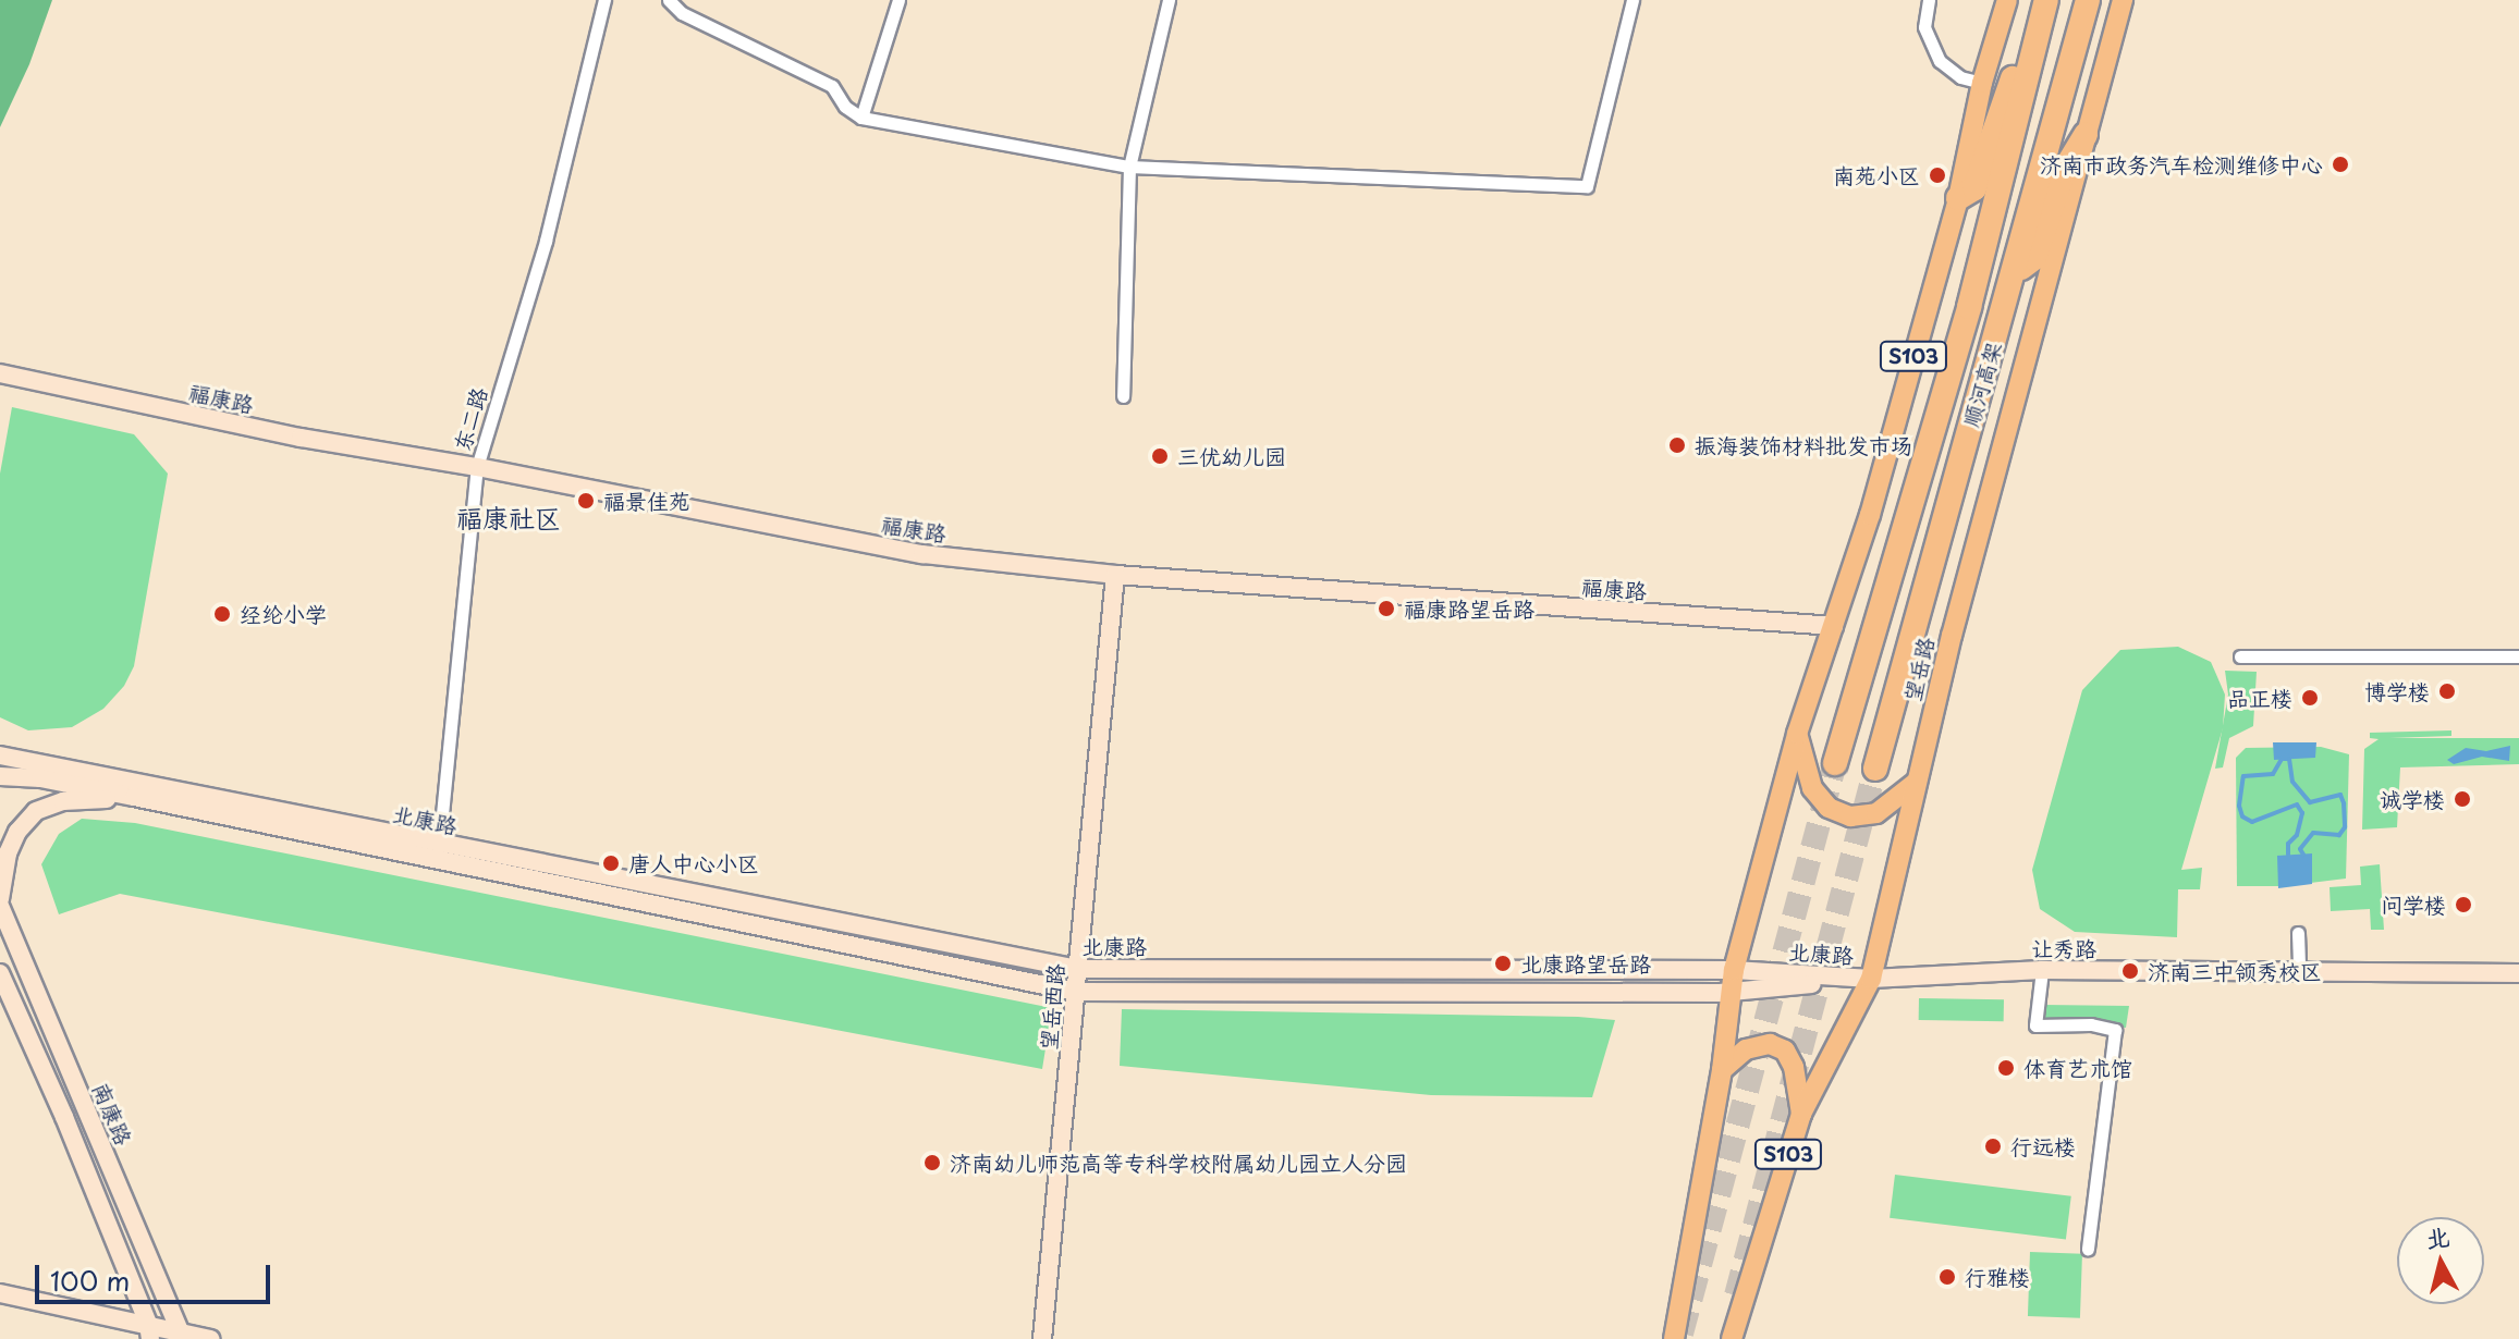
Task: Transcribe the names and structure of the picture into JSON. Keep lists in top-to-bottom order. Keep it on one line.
{"streets":{"highway":["顺河高架"],"main road":["S103","望岳路"],"street":["福康路","东二路","北康路","让秀路","望岳西路","南康路"]},"crossings":[["S103","福康路"],["S103","北康路"],["福康路","东二路"],["福康路","望岳西路"],["东二路","北康路"],["望岳路","北康路"],["望岳路","让秀路"],["北康路","让秀路"],["北康路","望岳西路"]],"districts":["福康社区"],"places":["济南市政务汽车检测维修中心","南苑小区","振海装饰材料批发市场","三优幼儿园","福景佳苑","福康路望岳路","经纶小学","博学楼","品正楼","诚学楼","唐人中心小区","问学楼","北康路望岳路","济南三中领秀校区","体育艺术馆","行远楼","济南幼儿师范高等专科学校附属幼儿园立人分园","行雅楼"],"scale_bar":"100 m","north":"top"}
